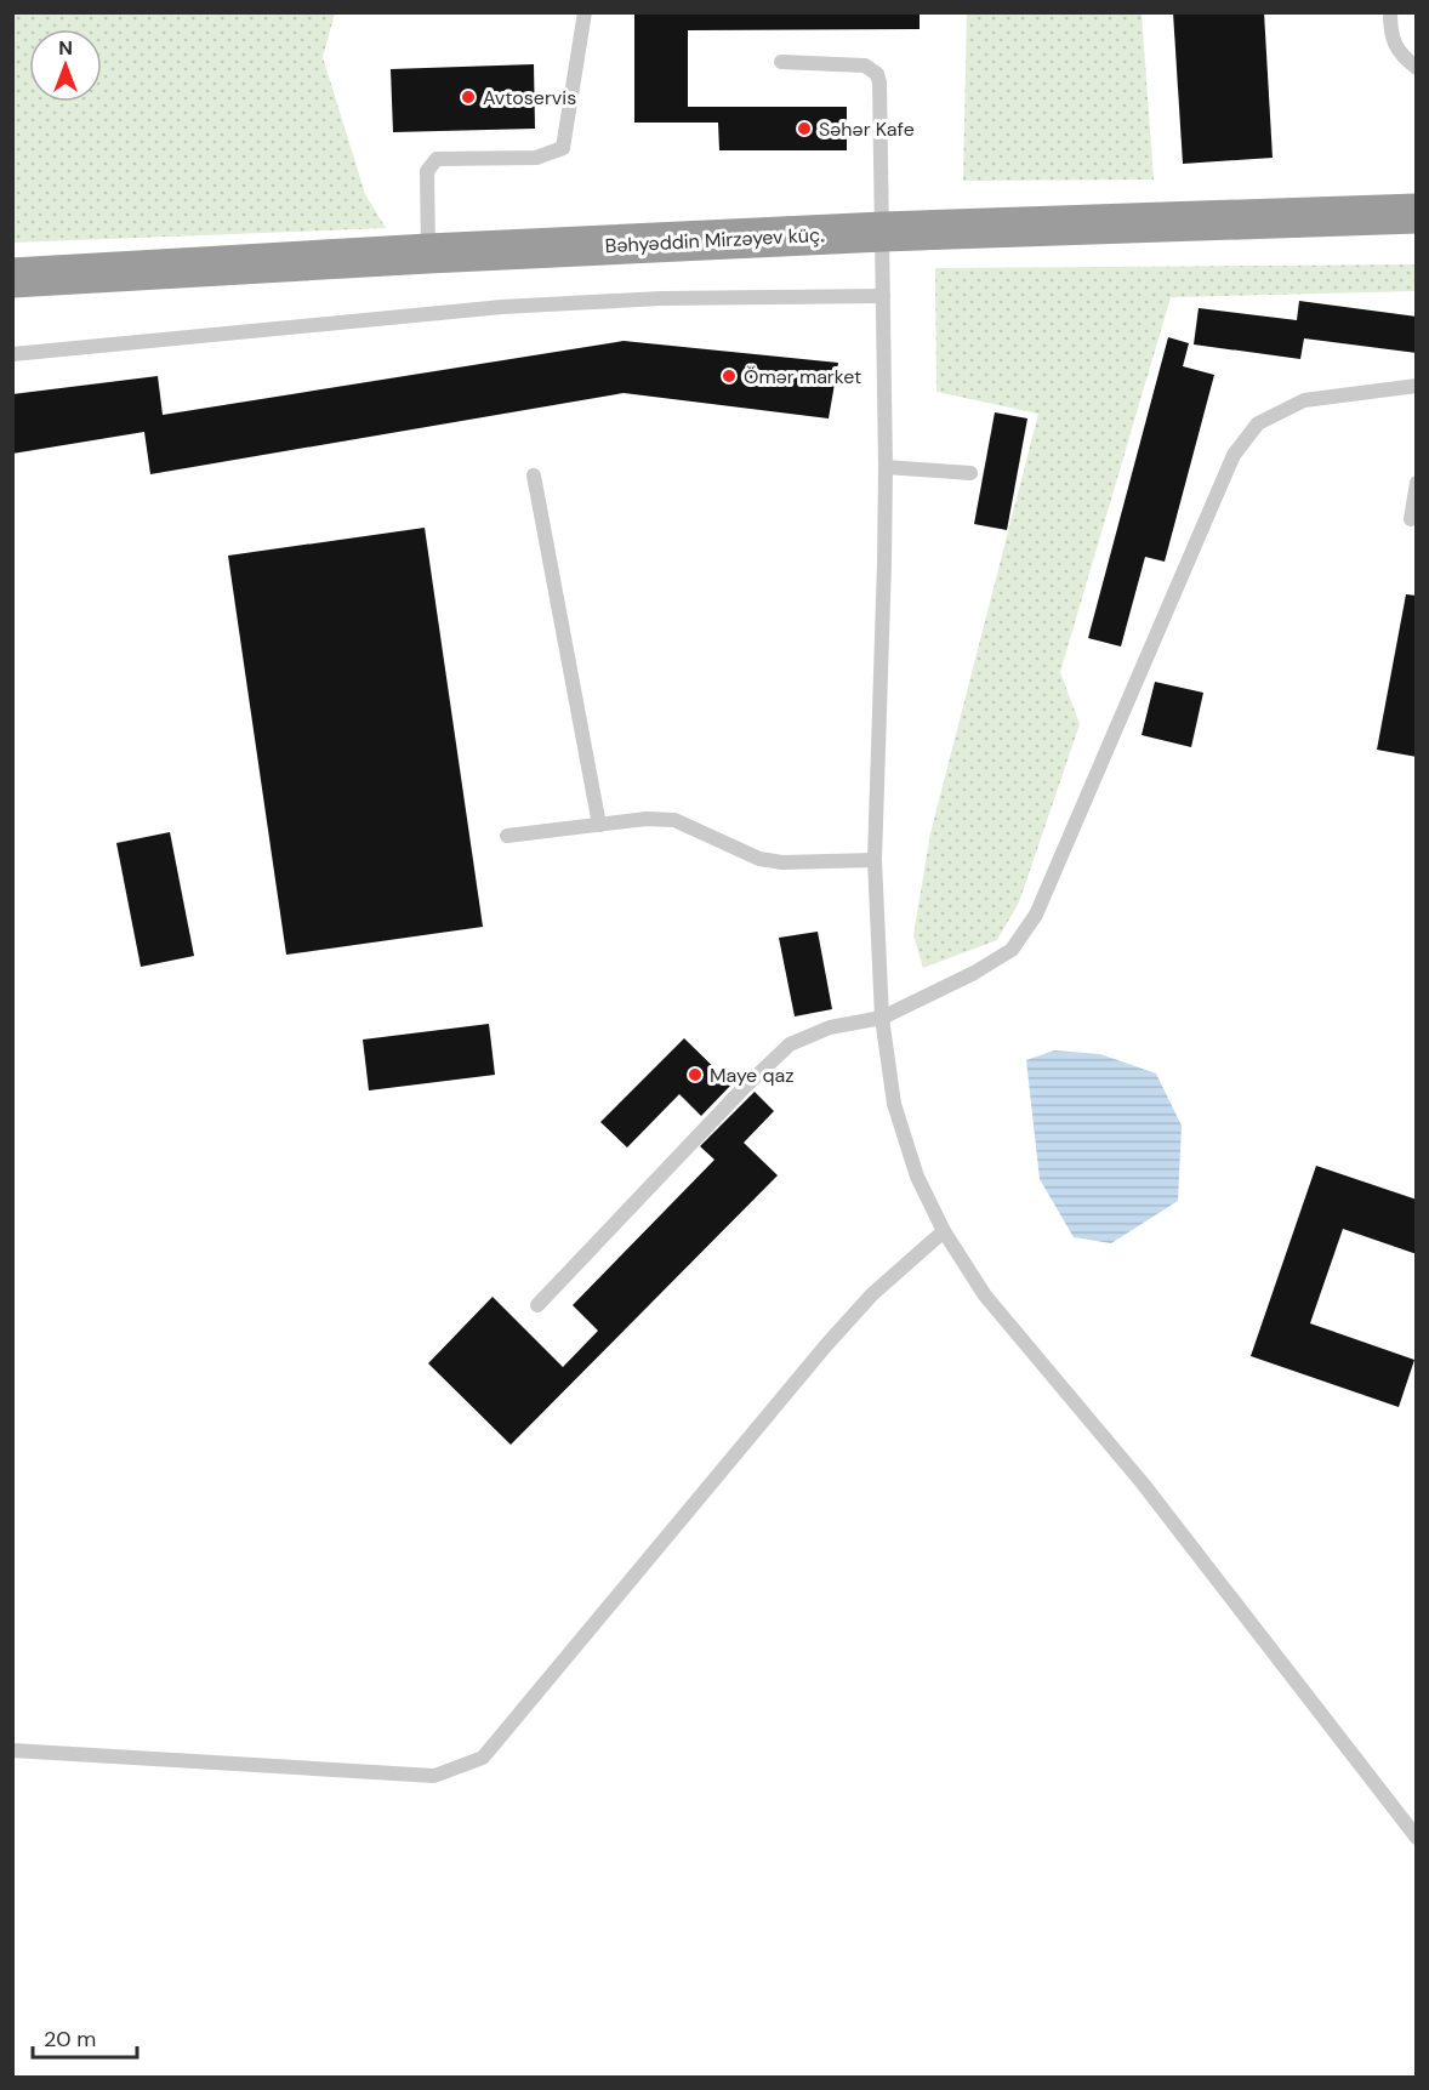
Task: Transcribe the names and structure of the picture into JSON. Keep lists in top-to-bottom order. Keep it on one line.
{"streets":{"highway":["Bəhyəddin Mirzəyev küç."]},"places":["Avtoservis","Səhər Kafe","Ömər market","Maye qaz"],"scale_bar":"20 m","north":"top"}
